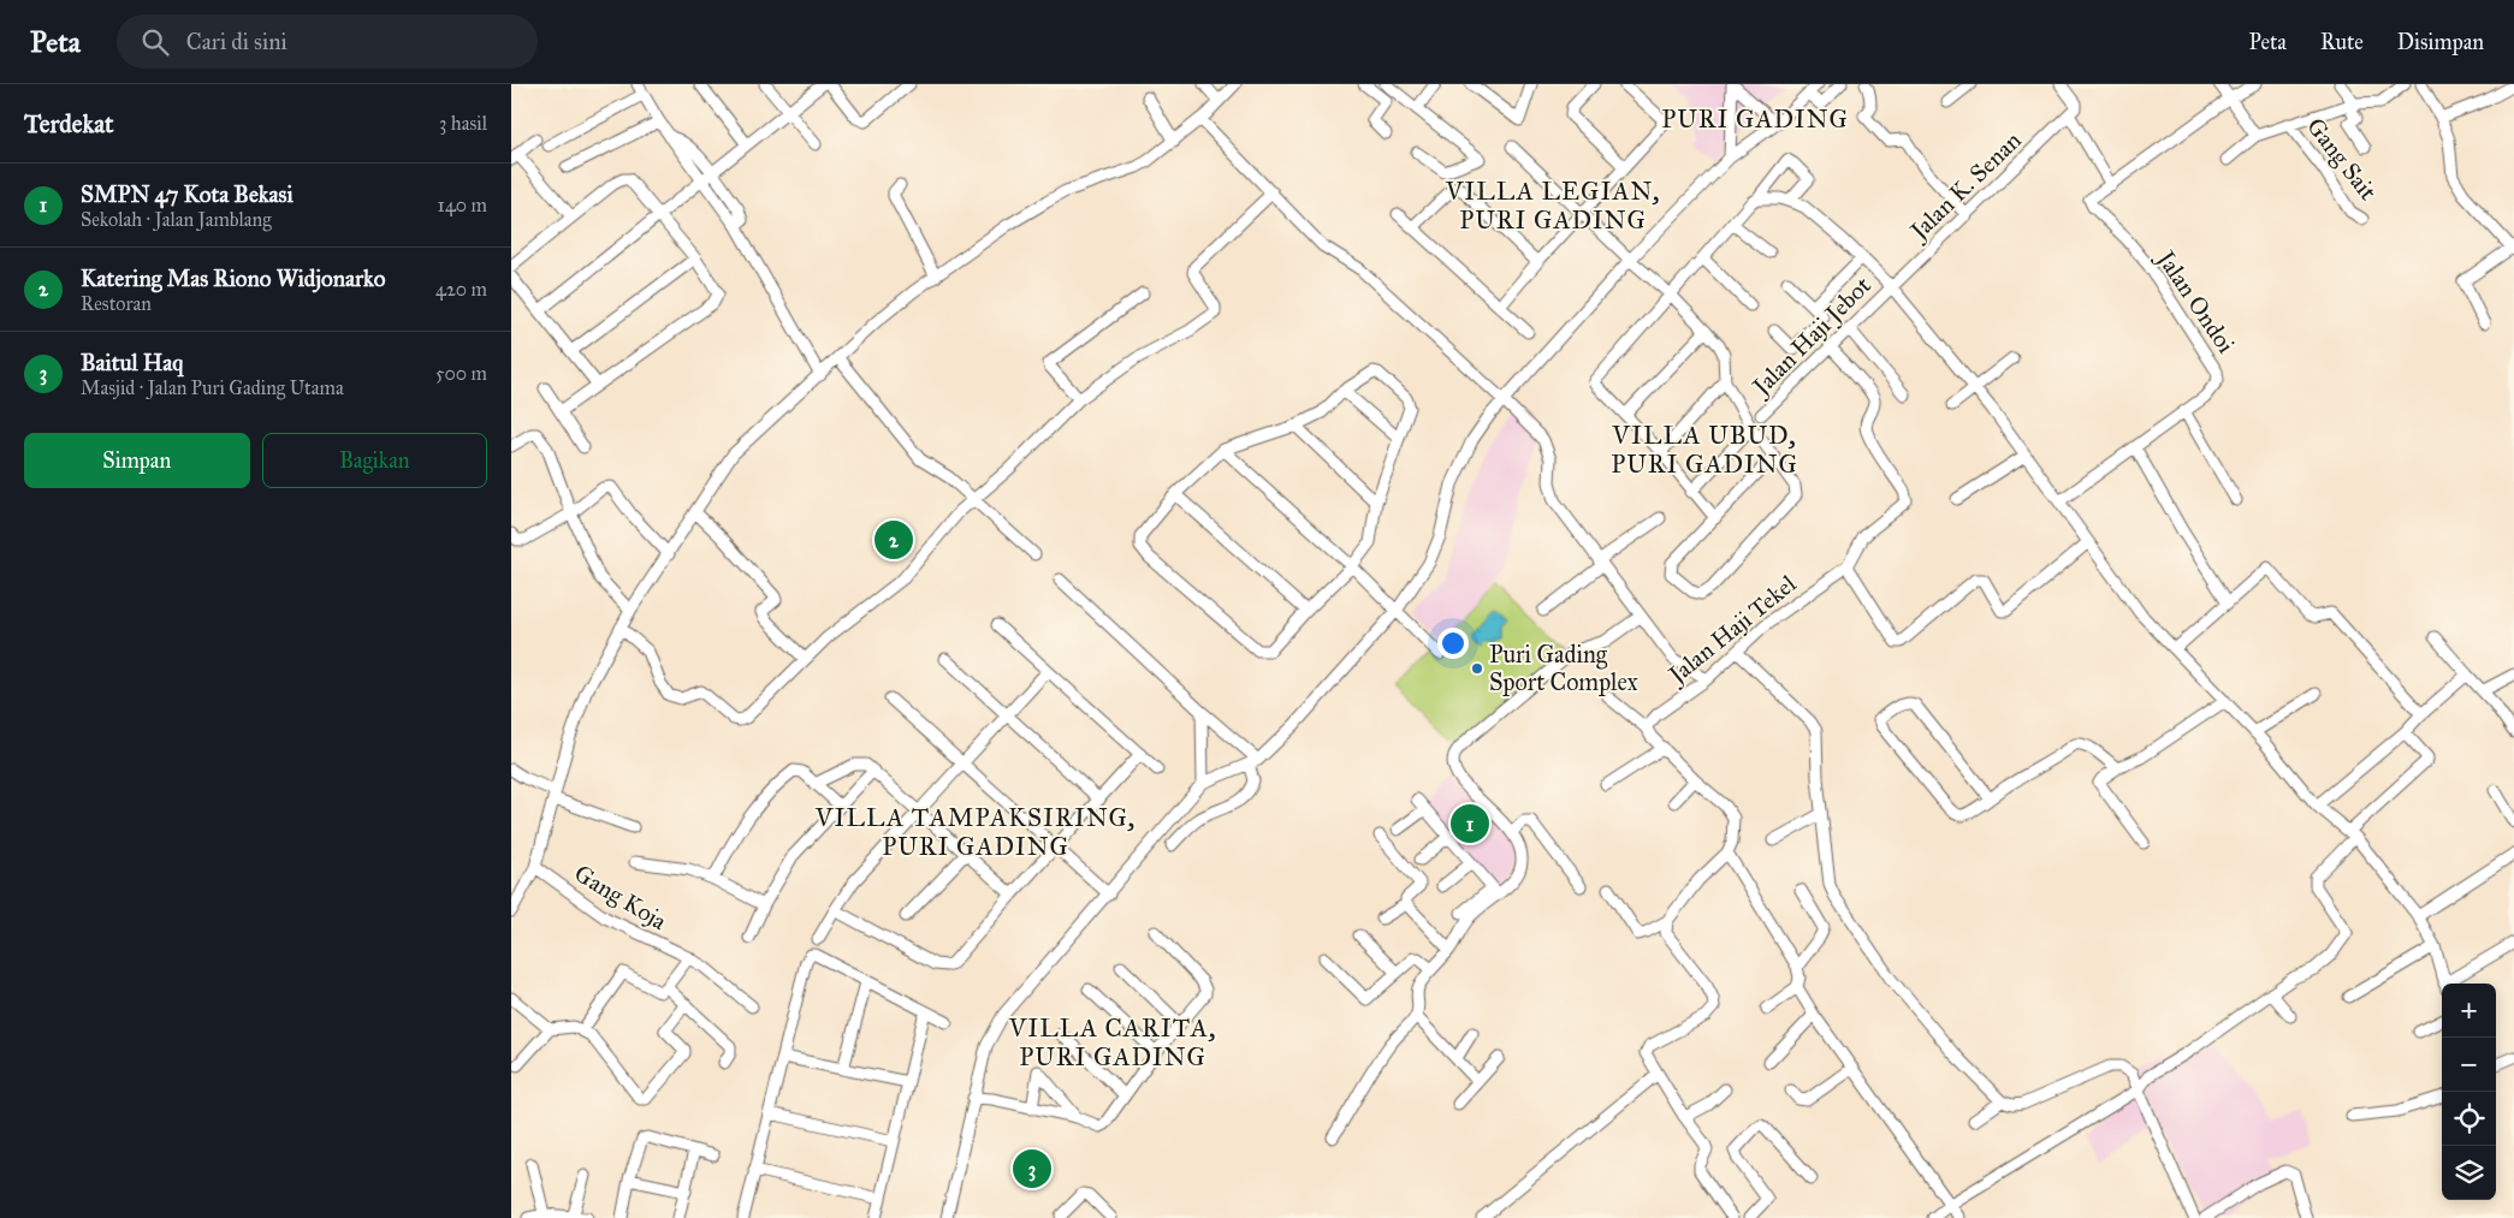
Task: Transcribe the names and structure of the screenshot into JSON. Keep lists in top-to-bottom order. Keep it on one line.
{"streets":{"street":["Gang Sait","Jalan K. Senan","Jalan Ondoi","Jalan Haji Jebot","Jalan Haji Tekel","Gang Koja"]},"crossings":[["Jalan K. Senan","Jalan Haji Jebot"],["Jalan Haji Jebot","Jalan Haji Tekel"]],"districts":["PURI GADING","VILLA LEGIAN, PURI GADING","VILLA UBUD, PURI GADING","VILLA TAMPAKSIRING, PURI GADING","VILLA CARITA, PURI GADING"],"places":["Puri Gading Sport Complex"],"page":{"header":"Peta","search":"Cari di sini","nav":["Peta","Rute","Disimpan"],"heading":["Terdekat","3 hasil"],"list":[{"mark":"1","name":"SMPN 47 Kota Bekasi","note":"Sekolah · Jalan Jamblang","value":"140 m"},{"mark":"2","name":"Katering Mas Riono Widjonarko","note":"Restoran","value":"420 m"},{"mark":"3","name":"Baitul Haq","note":"Masjid · Jalan Puri Gading Utama","value":"500 m"}],"buttons":["Simpan","Bagikan"],"pins":["2","1","3"],"map_buttons":["+","−"]}}
